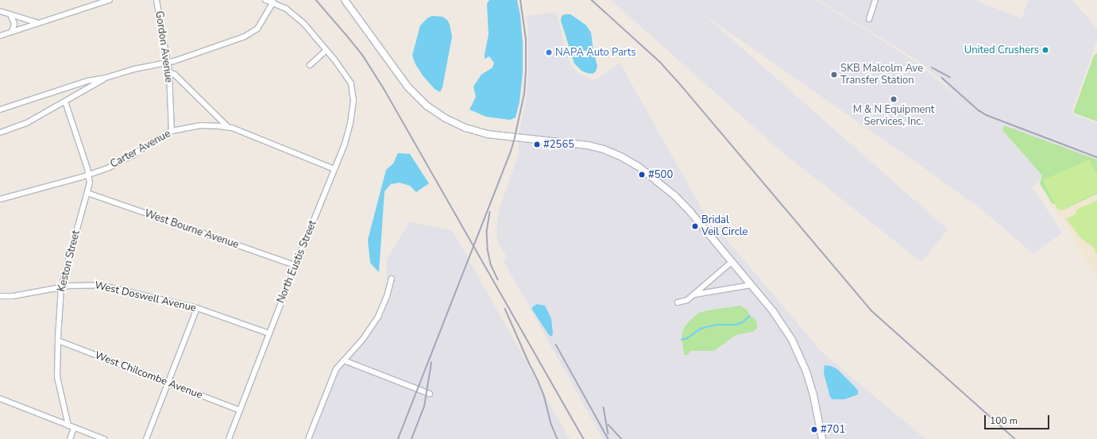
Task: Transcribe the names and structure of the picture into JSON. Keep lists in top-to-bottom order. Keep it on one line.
{"streets":{"street":["Gordon Avenue","Carter Avenue","West Bourne Avenue","Keston Street","North Eustis Street","West Doswell Avenue","West Chilcombe Avenue"]},"crossings":[["Gordon Avenue","Carter Avenue"],["Carter Avenue","Keston Street"],["Carter Avenue","North Eustis Street"],["West Bourne Avenue","Keston Street"],["West Bourne Avenue","North Eustis Street"],["Keston Street","West Doswell Avenue"],["Keston Street","West Chilcombe Avenue"],["North Eustis Street","West Doswell Avenue"],["North Eustis Street","West Chilcombe Avenue"]],"places":["United Crushers","NAPA Auto Parts","SKB Malcolm Ave Transfer Station","M & N Equipment Services, Inc.","#2565","#500","Bridal Veil Circle","#701"],"scale_bar":"100 m"}
